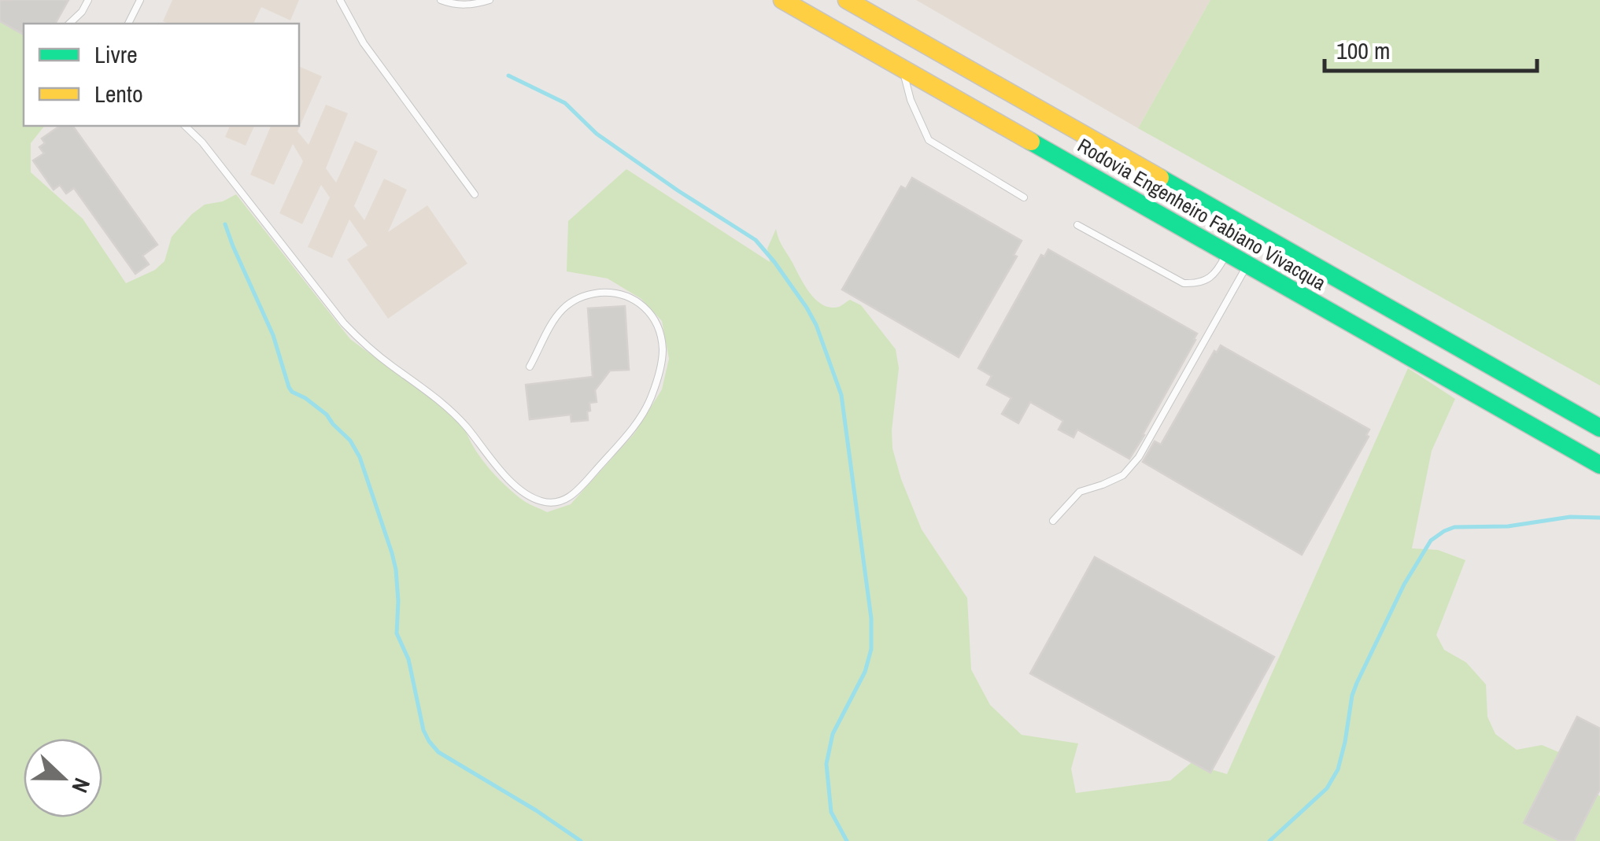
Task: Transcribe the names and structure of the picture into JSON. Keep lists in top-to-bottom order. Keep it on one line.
{"streets":{"highway":["Rodovia Engenheiro Fabiano Vivacqua"]},"legend":["Livre","Lento"],"scale_bar":"100 m","north":"right"}
